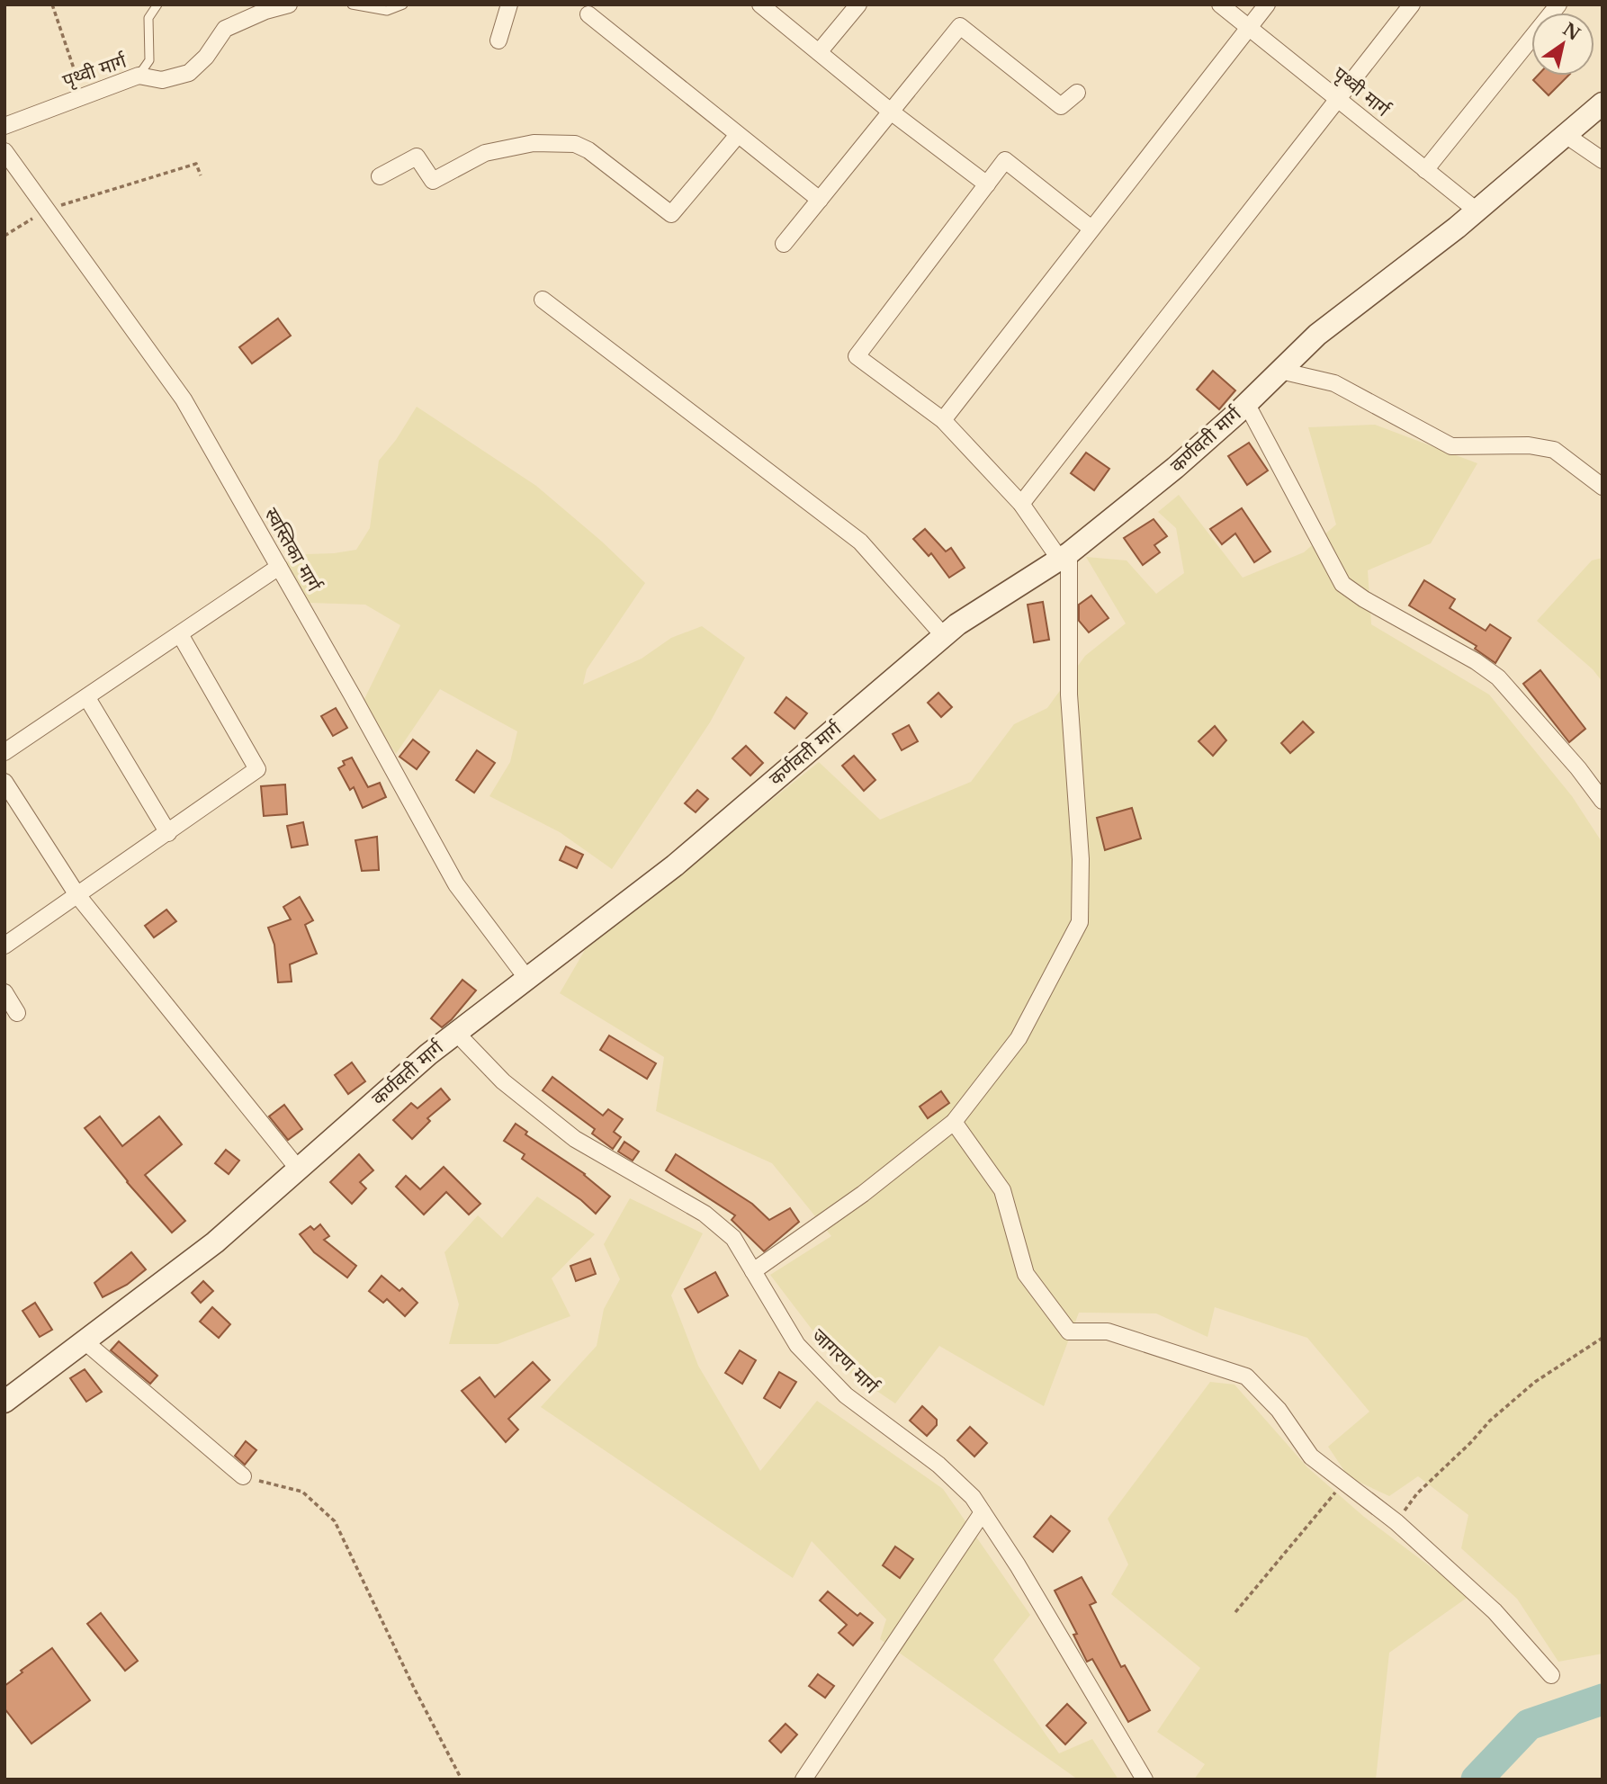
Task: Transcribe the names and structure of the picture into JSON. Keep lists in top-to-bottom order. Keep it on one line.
{"streets":{"main road":["कर्णवती मार्ग"],"street":["पृथ्वी मार्ग","स्वस्तिका मार्ग","जागरण मार्ग"]},"crossings":[["पृथ्वी मार्ग","कर्णवती मार्ग"],["कर्णवती मार्ग","स्वस्तिका मार्ग"],["कर्णवती मार्ग","जागरण मार्ग"]],"north":"top right"}
